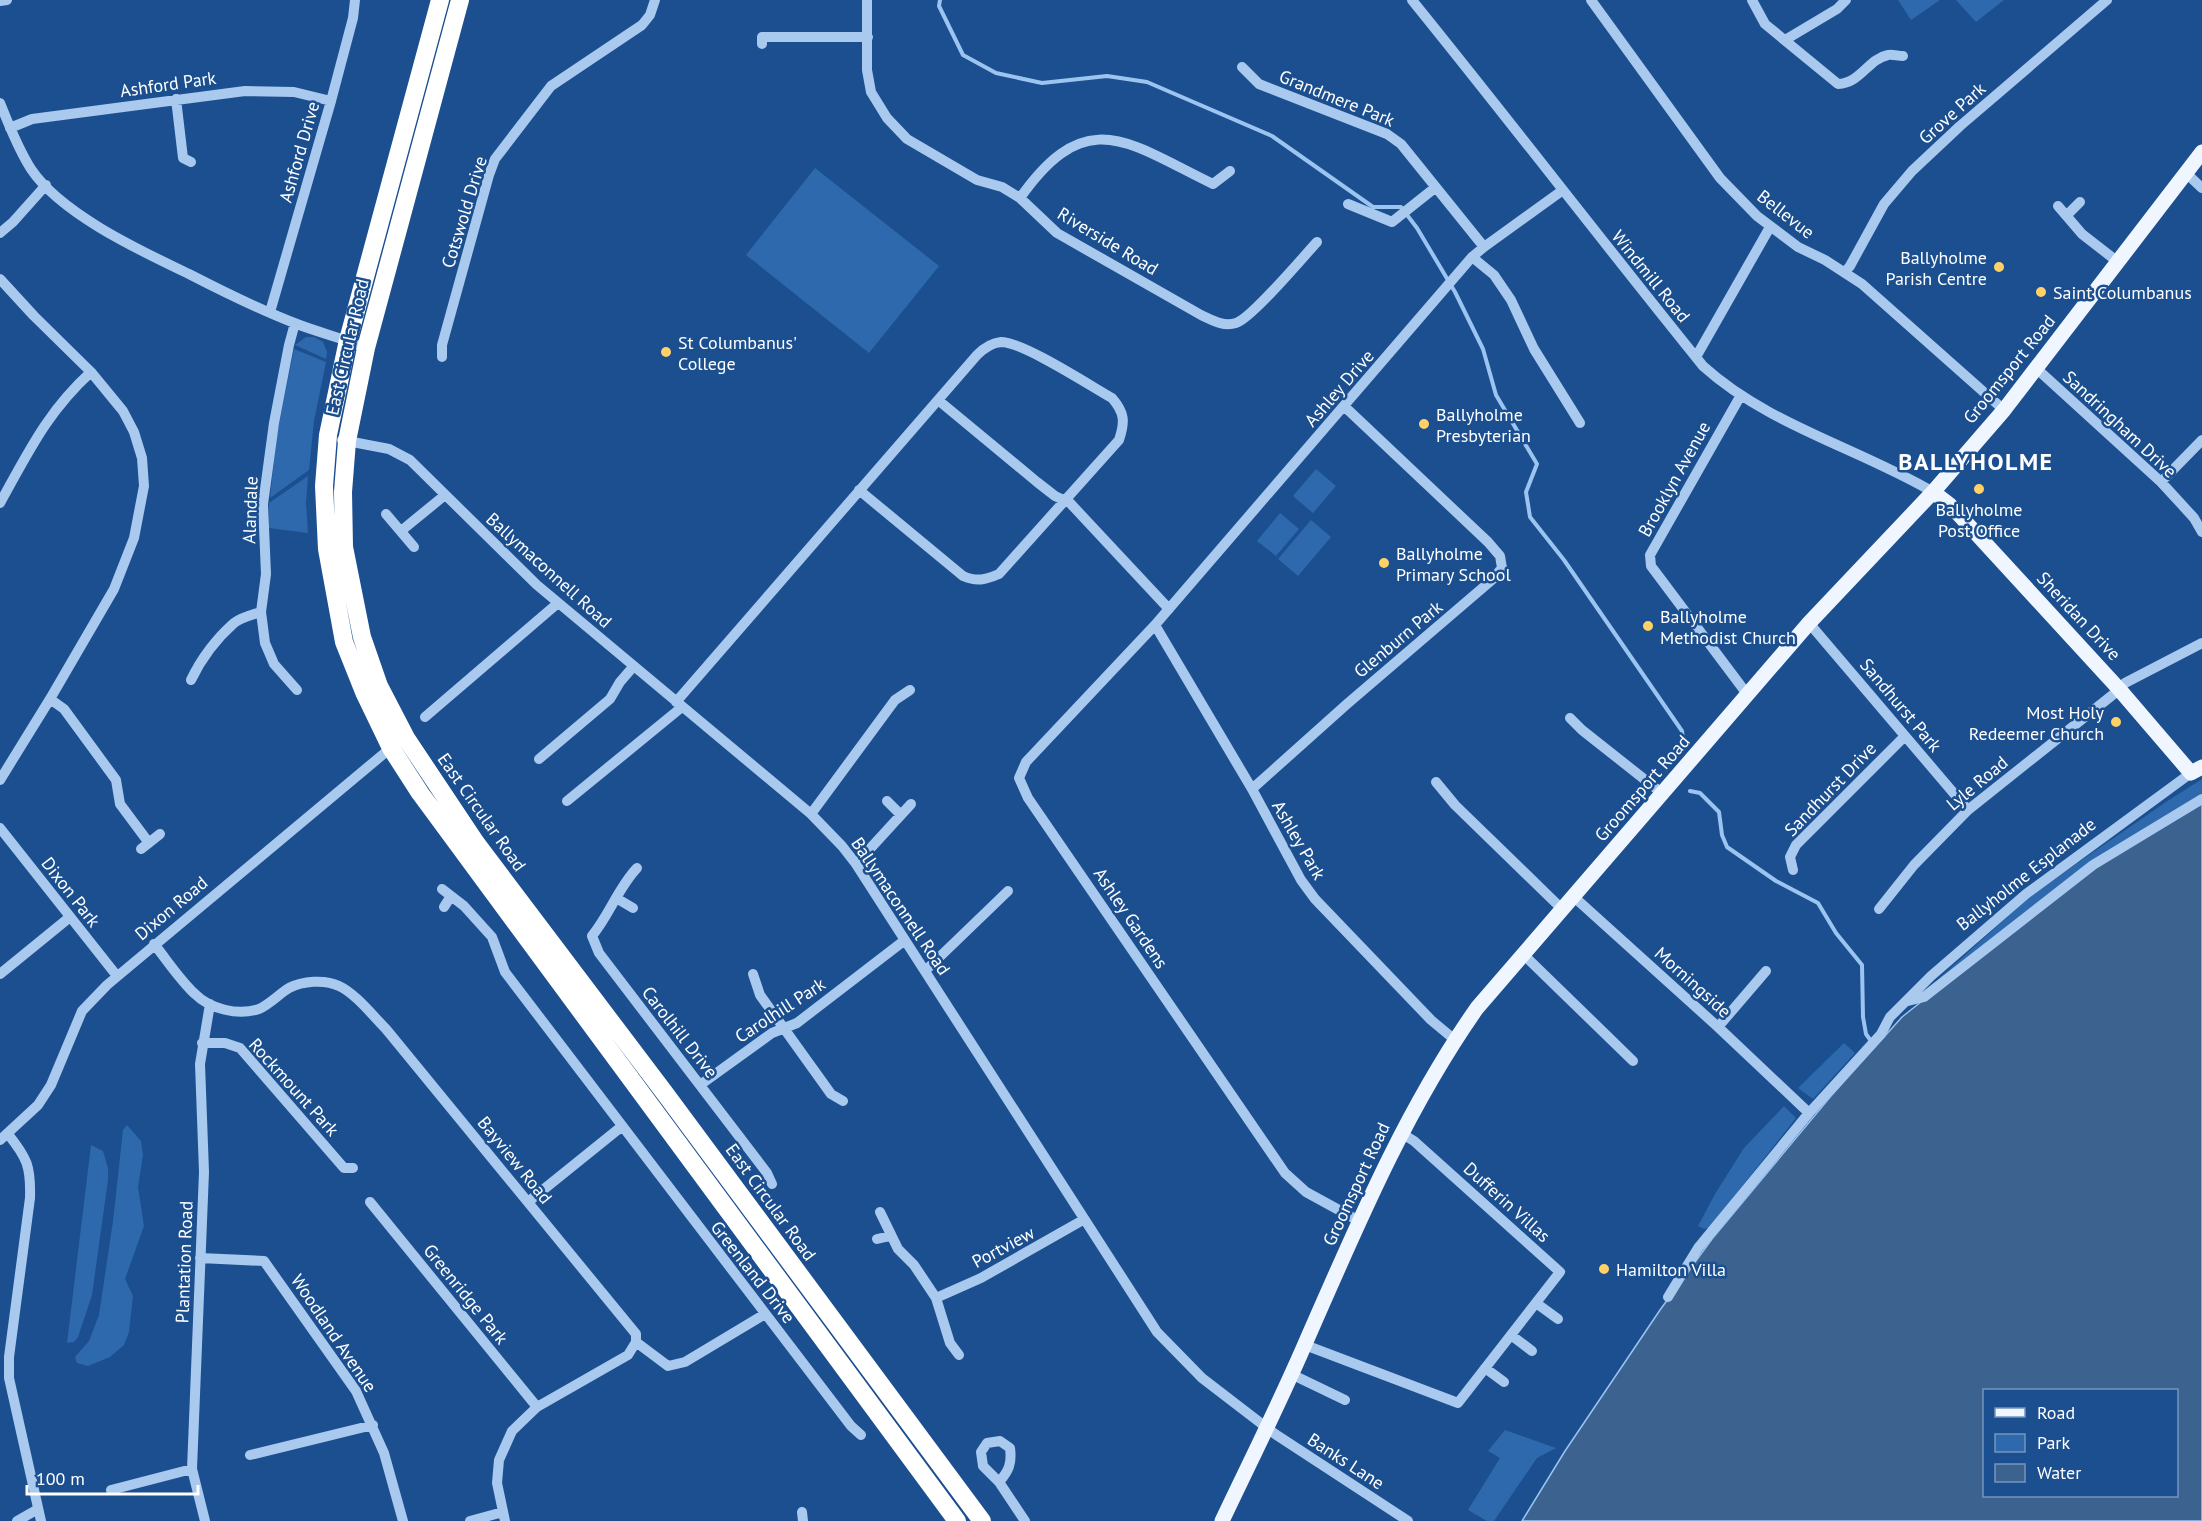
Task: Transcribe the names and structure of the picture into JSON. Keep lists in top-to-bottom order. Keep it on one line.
{"streets":{"highway":["East Circular Road"],"main road":["Groomsport Road","Sheridan Drive"],"street":["Ashford Park","Grandmere Park","Grove Park","Ashford Drive","Cotswold Drive","Bellevue","Riverside Road","Windmill Road","Ashley Drive","Sandringham Drive","Brooklyn Avenue","Alandale","Ballymaconnell Road","Glenburn Park","Sandhurst Park","Lyle Road","Sandhurst Drive","Ashley Park","Ballyholme Esplanade","Dixon Park","Dixon Road","Ashley Gardens","Morningside","Carolhill Park","Carolhill Drive","Rockmount Park","Bayview Road","Dufferin Villas","Portview","Plantation Road","Greenland Drive","Greenridge Park","Woodland Avenue","Banks Lane"]},"crossings":[["Ashford Park","Ashford Drive"],["Grandmere Park","Ashley Drive"],["Grove Park","Bellevue"],["Bellevue","Groomsport Road"],["Windmill Road","Groomsport Road"],["Windmill Road","Ashley Drive"],["Windmill Road","Brooklyn Avenue"],["Windmill Road","Sheridan Drive"],["East Circular Road","Ballymaconnell Road"],["East Circular Road","Dixon Road"],["Groomsport Road","Sandringham Drive"],["Groomsport Road","Brooklyn Avenue"],["Groomsport Road","Ballymaconnell Road"],["Groomsport Road","Sheridan Drive"],["Groomsport Road","Sandhurst Park"],["Groomsport Road","Ashley Park"],["Groomsport Road","Ashley Gardens"],["Groomsport Road","Morningside"],["Groomsport Road","Dufferin Villas"],["Groomsport Road","Banks Lane"],["Ashley Drive","Glenburn Park"],["Ashley Drive","Ashley Park"],["Ashley Drive","Ashley Gardens"],["Ballymaconnell Road","Carolhill Park"],["Ballymaconnell Road","Portview"],["Ballymaconnell Road","Banks Lane"],["Sheridan Drive","Lyle Road"],["Sheridan Drive","Ballyholme Esplanade"],["Glenburn Park","Ashley Park"],["Sandhurst Park","Lyle Road"],["Sandhurst Park","Sandhurst Drive"],["Ashley Park","Ashley Gardens"],["Ballyholme Esplanade","Morningside"],["Dixon Park","Dixon Road"],["Dixon Road","Bayview Road"],["Carolhill Park","Carolhill Drive"],["Rockmount Park","Plantation Road"],["Bayview Road","Plantation Road"],["Plantation Road","Woodland Avenue"]],"districts":["BALLYHOLME"],"places":["Ballyholme Parish Centre","Saint Columbanus","St Columbanus' College","Ballyholme Presbyterian","Ballyholme Post Office","Ballyholme Primary School","Ballyholme Methodist Church","Most Holy Redeemer Church","Hamilton Villa"],"legend":["Road","Park","Water"],"scale_bar":"100 m"}
